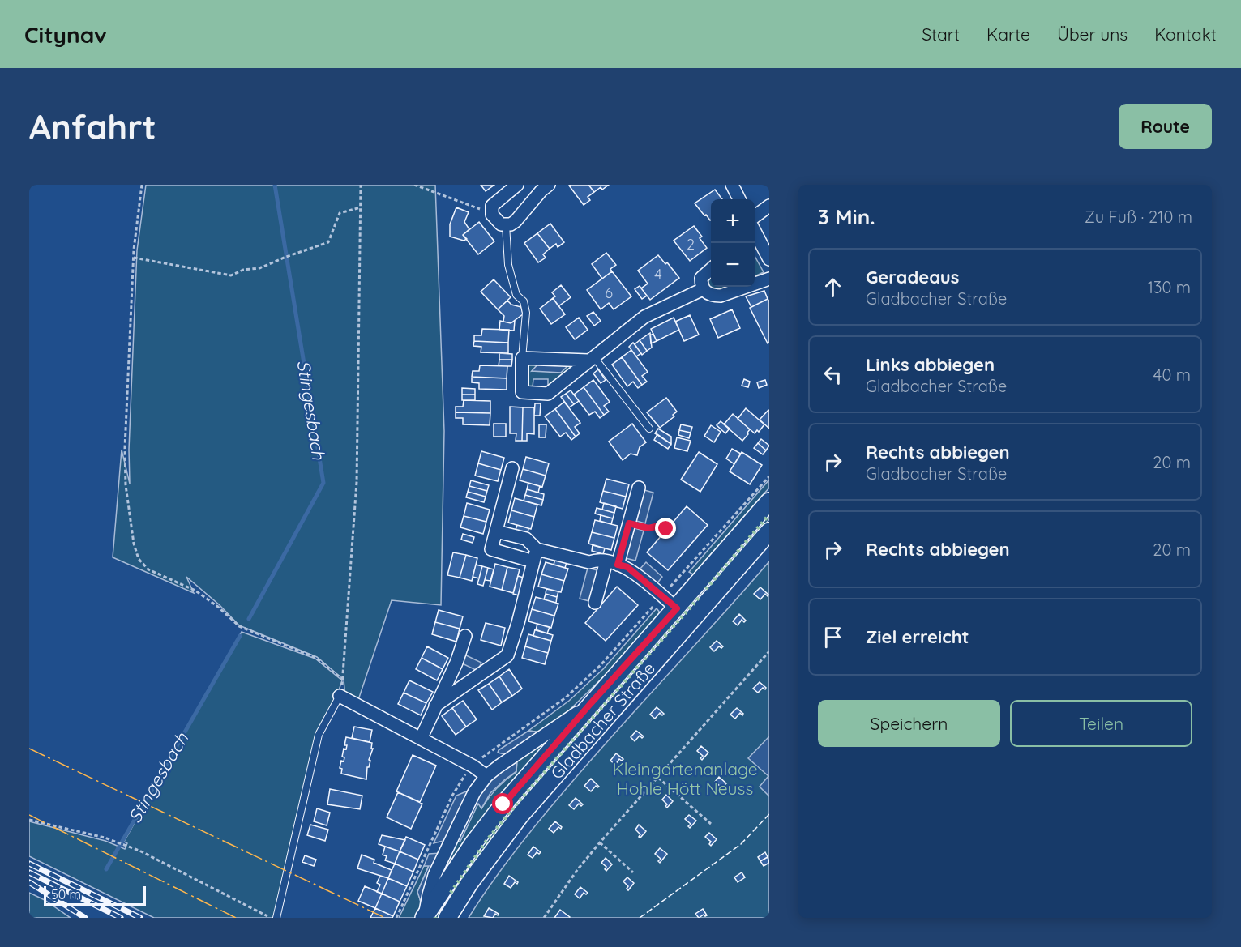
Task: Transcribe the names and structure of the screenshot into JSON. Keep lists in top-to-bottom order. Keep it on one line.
{"streets":{"main road":["Gladbacher Straße"]},"water":["Stingesbach"],"parks":["Kleingartenanlage Hohle Hött Neuss"],"house_numbers":["2","4","6"],"scale_bar":"50 m","page":{"header":"Citynav","nav":["Start","Karte","Über uns","Kontakt"],"buttons":["Route",["Speichern","Teilen"]],"title":"Anfahrt","heading":["3 Min.","Zu Fuß · 210 m"],"map_buttons":["+","−"],"list":[["Geradeaus","Gladbacher Straße","130 m"],["Links abbiegen","Gladbacher Straße","40 m"],["Rechts abbiegen","Gladbacher Straße","20 m"],["Rechts abbiegen","20 m"],"Ziel erreicht"],"scale":"50 m"}}
